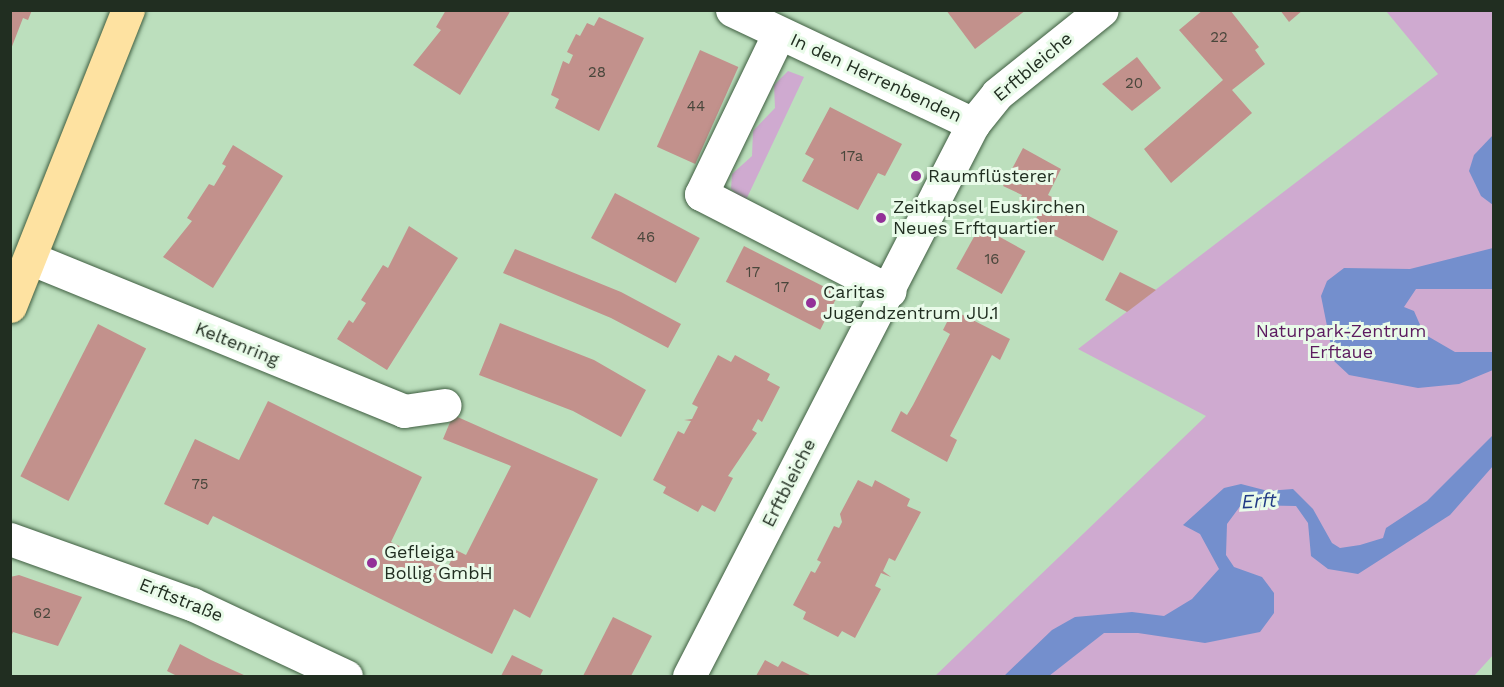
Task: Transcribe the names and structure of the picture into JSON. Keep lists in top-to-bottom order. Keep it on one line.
{"streets":{"street":["Erftbleiche","In den Herrenbenden","Keltenring","Erftstraße"]},"crossings":[["Erftbleiche","In den Herrenbenden"]],"water":["Erft"],"parks":["Naturpark-Zentrum Erftaue"],"places":["Raumflüsterer","Zeitkapsel Euskirchen Neues Erftquartier","Caritas Jugendzentrum JU.1","Gefleiga Bollig GmbH"],"house_numbers":["22","28","20","44","17a","46","16","17","17","75","62"]}
